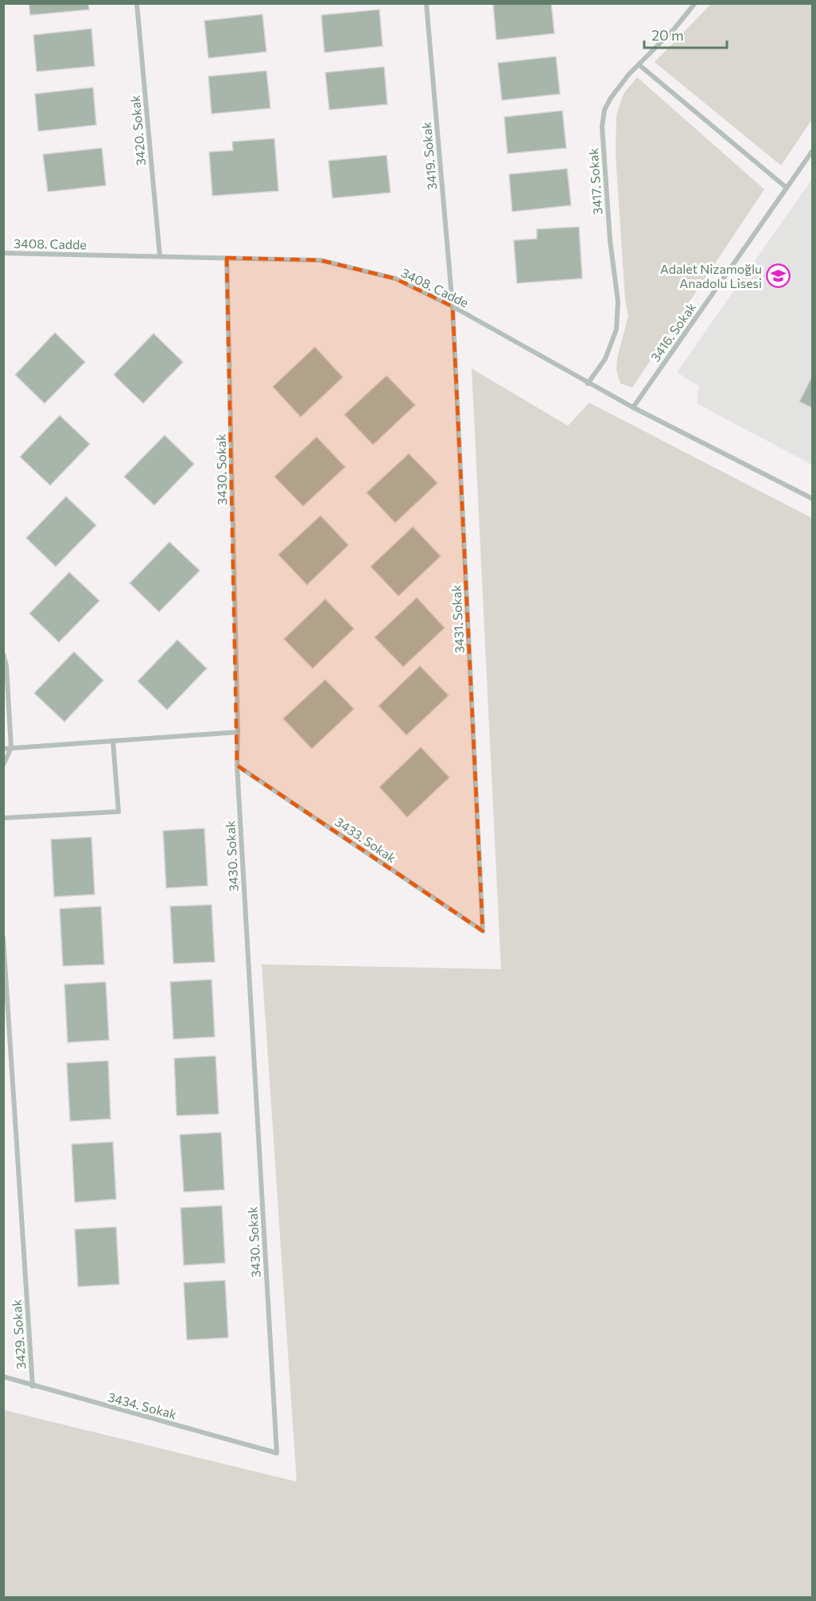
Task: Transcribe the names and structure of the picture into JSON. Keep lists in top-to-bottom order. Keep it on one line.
{"streets":{"street":["3420. Sokak","3419. Sokak","3417. Sokak","3408. Cadde","3416. Sokak","3430. Sokak","3431. Sokak","3433. Sokak","3429. Sokak","3434. Sokak"]},"crossings":[["3420. Sokak","3408. Cadde"],["3419. Sokak","3408. Cadde"],["3419. Sokak","3431. Sokak"],["3417. Sokak","3408. Cadde"],["3408. Cadde","3416. Sokak"],["3408. Cadde","3430. Sokak"],["3408. Cadde","3431. Sokak"],["3430. Sokak","3433. Sokak"],["3430. Sokak","3434. Sokak"],["3431. Sokak","3433. Sokak"],["3429. Sokak","3434. Sokak"]],"places":{"school or university":["Adalet Nizamoğlu Anadolu Lisesi"]},"scale_bar":"20 m"}
